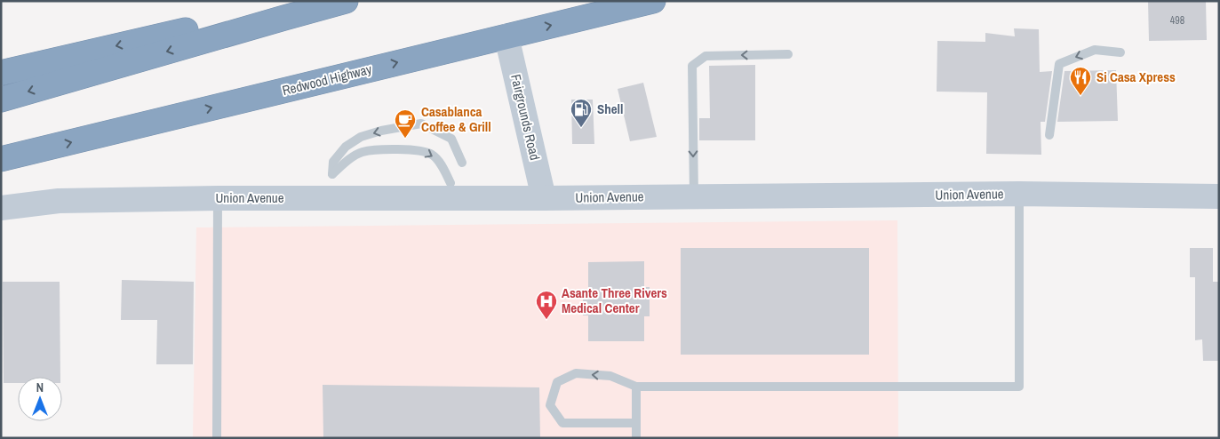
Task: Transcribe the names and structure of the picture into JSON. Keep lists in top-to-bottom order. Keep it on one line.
{"streets":{"highway":["Redwood Highway"],"street":["Fairgrounds Road","Union Avenue"]},"crossings":[["Redwood Highway","Fairgrounds Road"],["Fairgrounds Road","Union Avenue"]],"places":{"restaurant":["Si Casa Xpress"],"fuel station":["Shell"],"cafe":["Casablanca Coffee & Grill"],"hospital":["Asante Three Rivers Medical Center"]},"house_numbers":["498"],"north":"top"}
